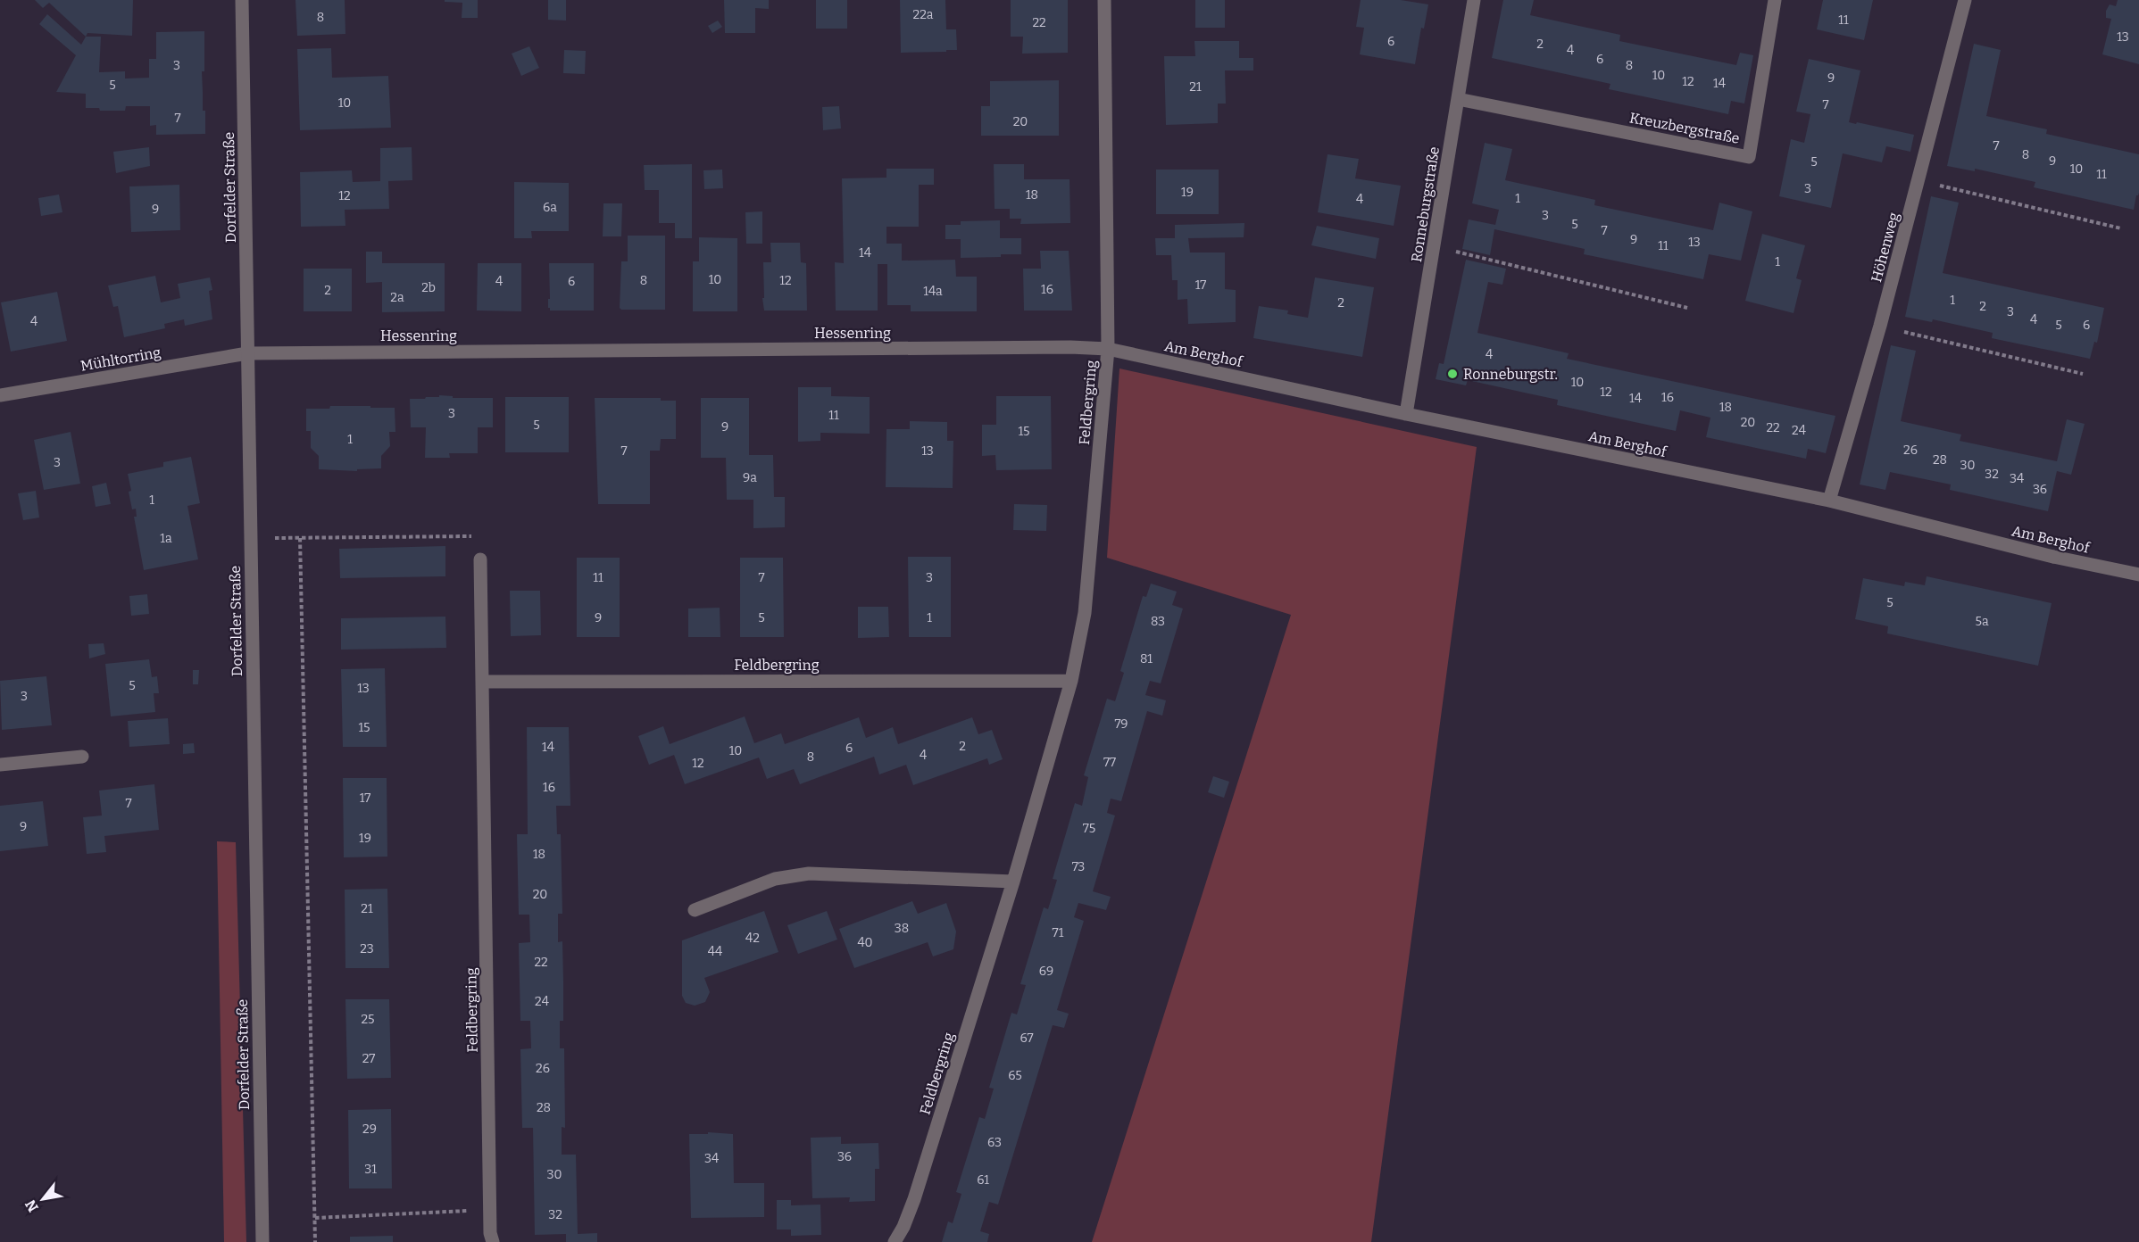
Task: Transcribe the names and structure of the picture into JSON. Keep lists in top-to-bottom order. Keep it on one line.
{"streets":{"street":["Kreuzbergstraße","Dorfelder Straße","Ronneburgstraße","Höhenweg","Hessenring","Am Berghof","Mühltorring","Feldbergring"]},"crossings":[["Kreuzbergstraße","Ronneburgstraße"],["Dorfelder Straße","Hessenring"],["Dorfelder Straße","Mühltorring"],["Ronneburgstraße","Am Berghof"],["Höhenweg","Am Berghof"],["Hessenring","Am Berghof"],["Hessenring","Mühltorring"],["Hessenring","Feldbergring"],["Am Berghof","Feldbergring"]],"places":["Ronneburgstr."],"house_numbers":["22a","8","11","22","13","6","2","4","6","3","8","10","9","12","14","5","21","10","7","7","20","7","8","9","5","10","11","3","19","18","12","1","4","6a","9","3","5","7","9","13","11","14","1","10","8","12","4","6","17","2b","16","2","14a","2a","1","2","2","3","4","4","5","6","4","10","12","16","14","18","3","11","20","5","9","22","24","15","1","26","7","13","28","3","30","32","9a","34","36","1","1a","11","7","3","5","9","5","1","83","5a","81","5","13","3","79","15","2","14","6","10","4","8","77","12","16","17","7","9","75","19","18","73","20","21","38","71","42","40","23","44","22","69","24","25","67","27","26","65","28","29","63","36","34","31","30","61","32"],"north":"bottom left"}
